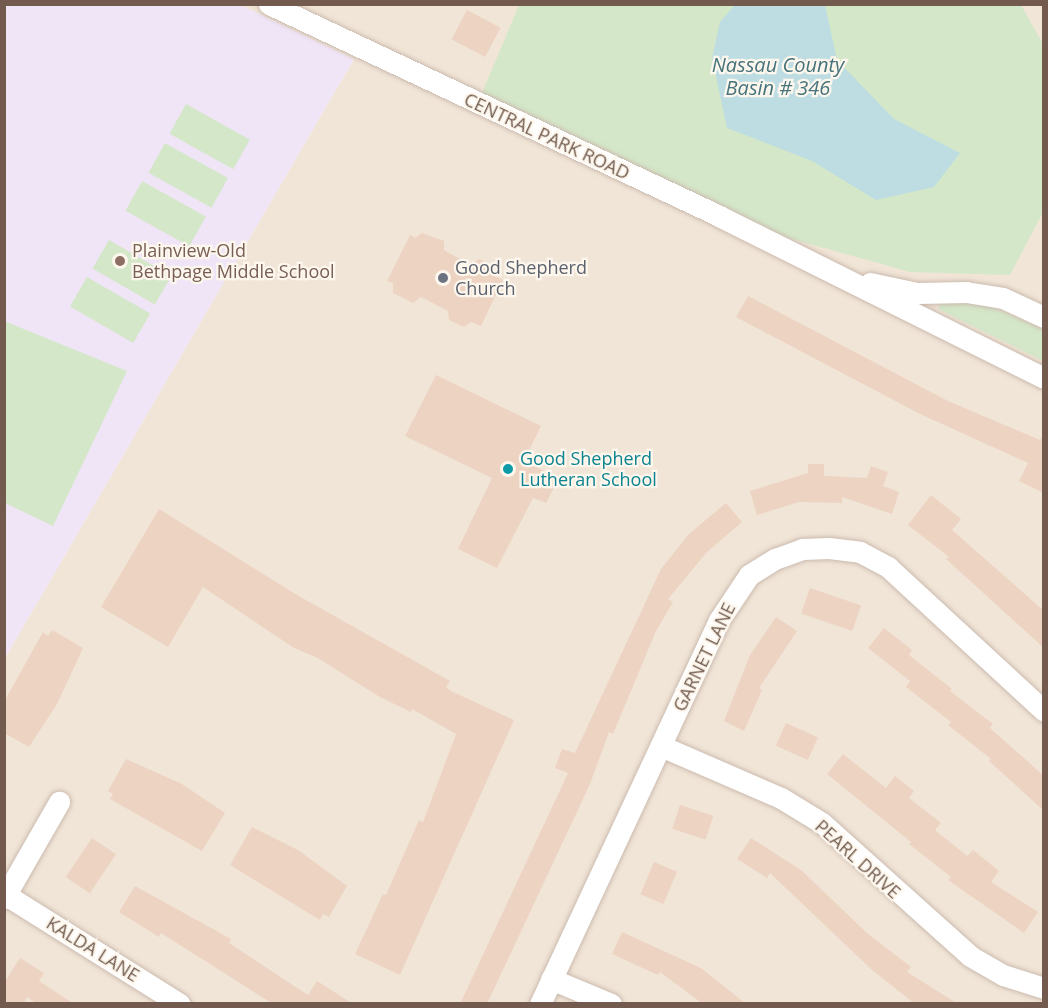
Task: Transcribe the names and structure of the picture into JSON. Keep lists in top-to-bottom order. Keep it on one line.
{"streets":{"street":["CENTRAL PARK ROAD","GARNET LANE","PEARL DRIVE","KALDA LANE"]},"crossings":[["GARNET LANE","PEARL DRIVE"]],"water":["Nassau County Basin # 346"],"places":["Plainview-Old Bethpage Middle School","Good Shepherd Church","Good Shepherd Lutheran School"]}
